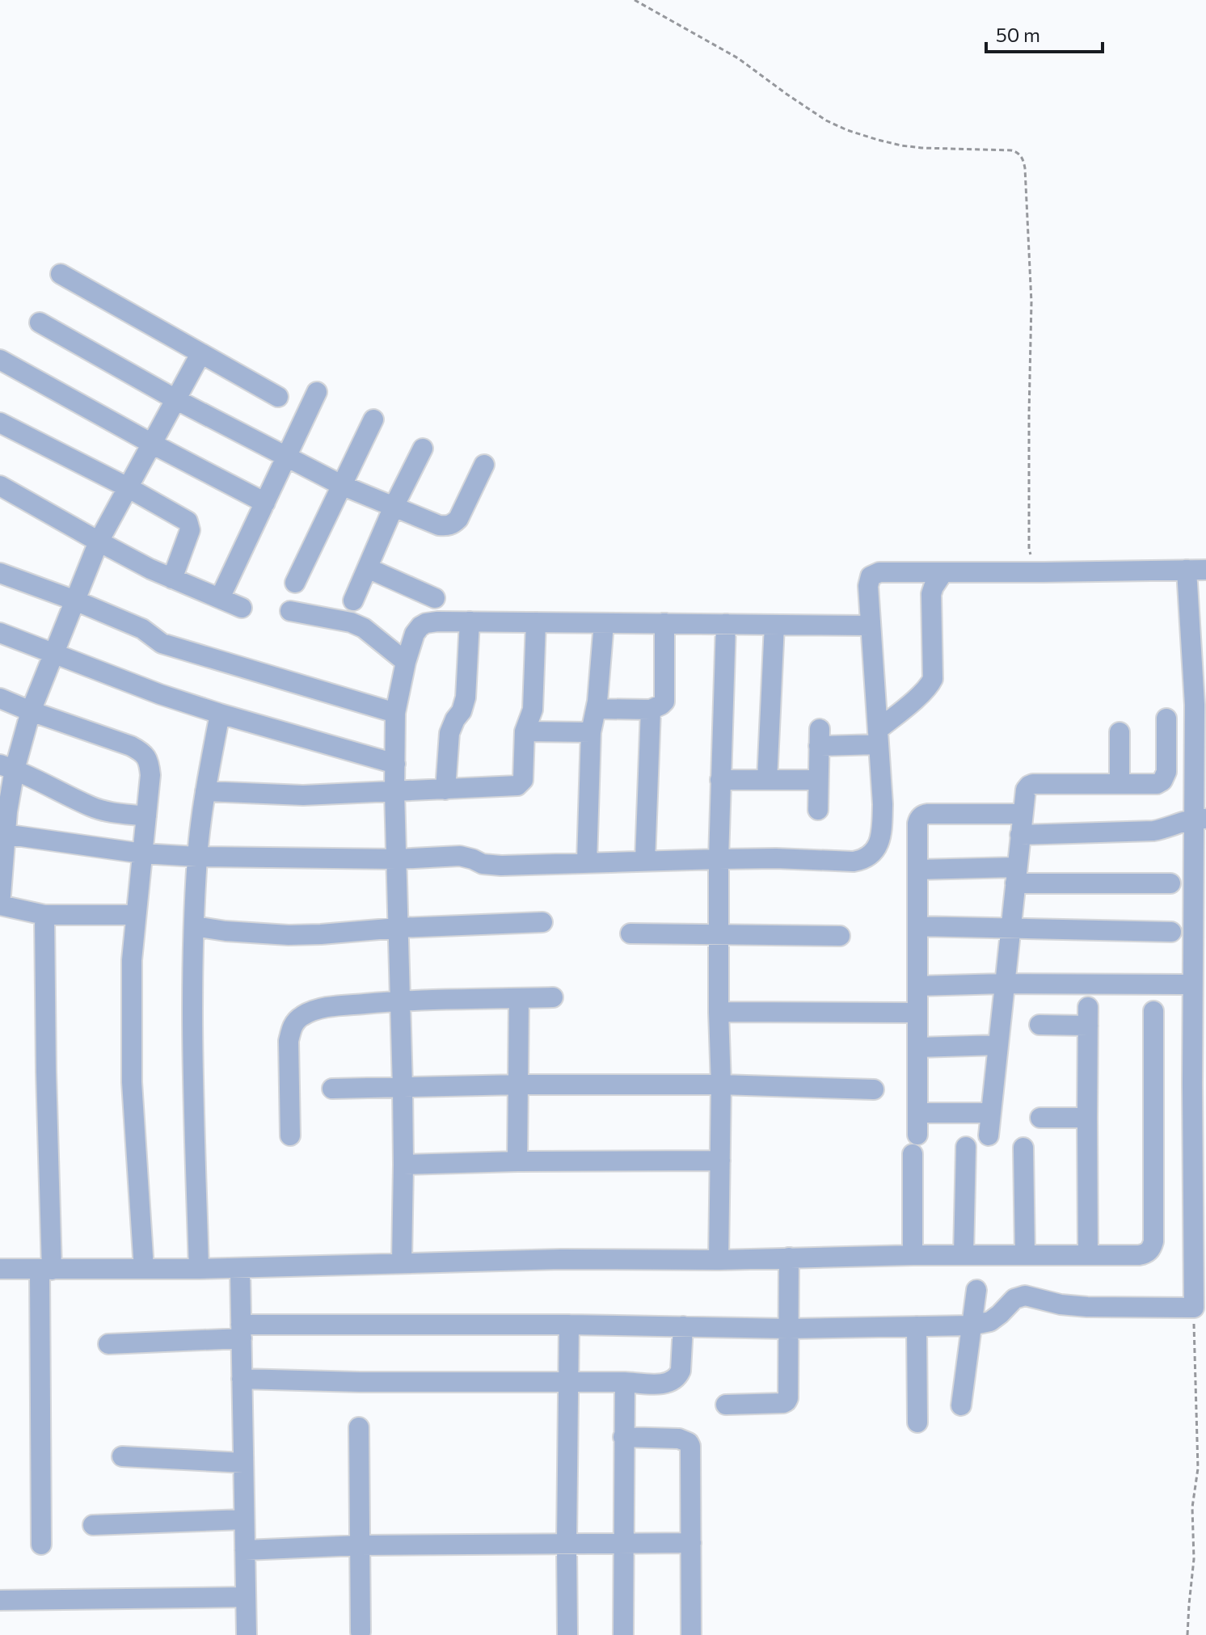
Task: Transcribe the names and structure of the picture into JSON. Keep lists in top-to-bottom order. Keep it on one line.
{"scale_bar":"50 m"}
